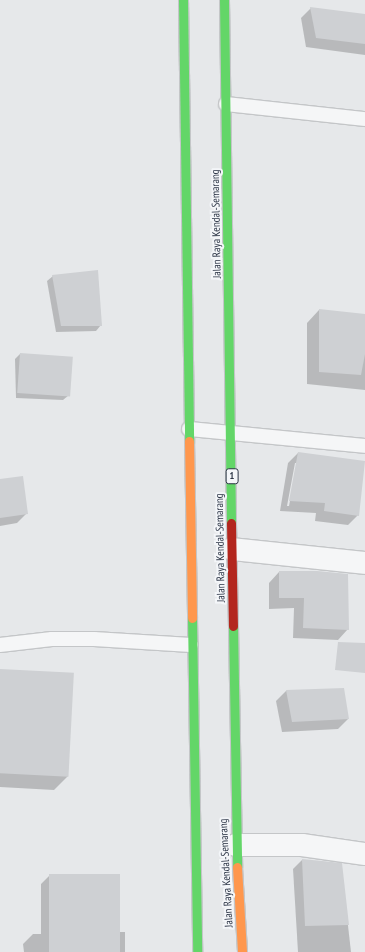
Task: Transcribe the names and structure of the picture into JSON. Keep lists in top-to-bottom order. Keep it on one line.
{"streets":{"highway":["Jalan Raya Kendal-Semarang","1"]}}
